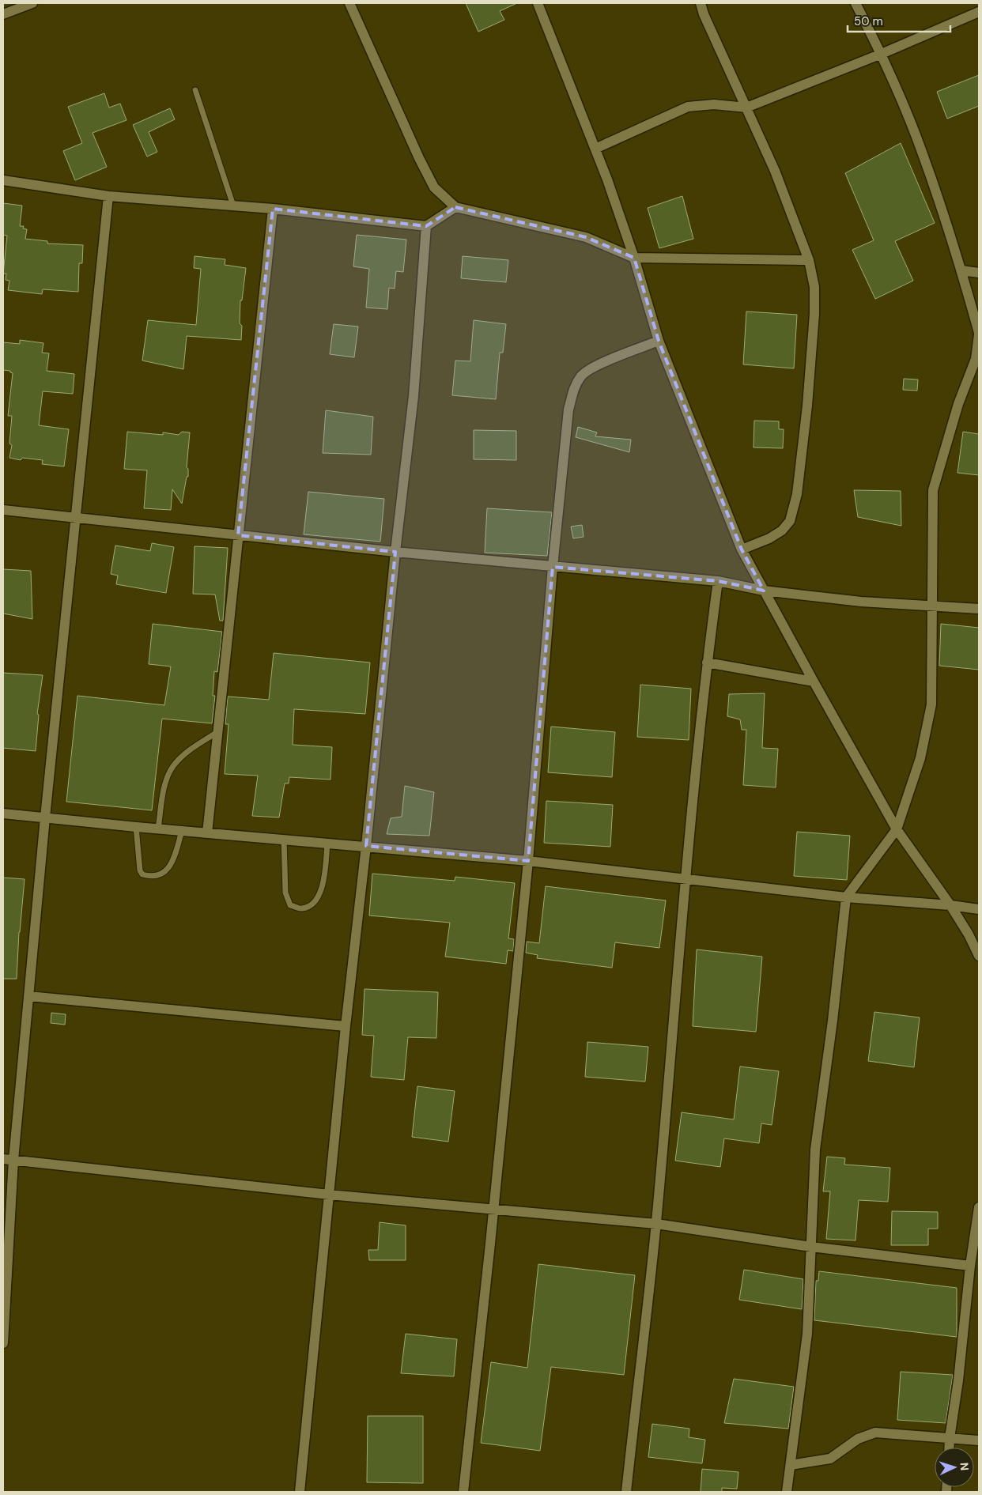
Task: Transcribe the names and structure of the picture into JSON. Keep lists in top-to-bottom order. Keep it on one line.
{"scale_bar":"50 m","north":"right"}
